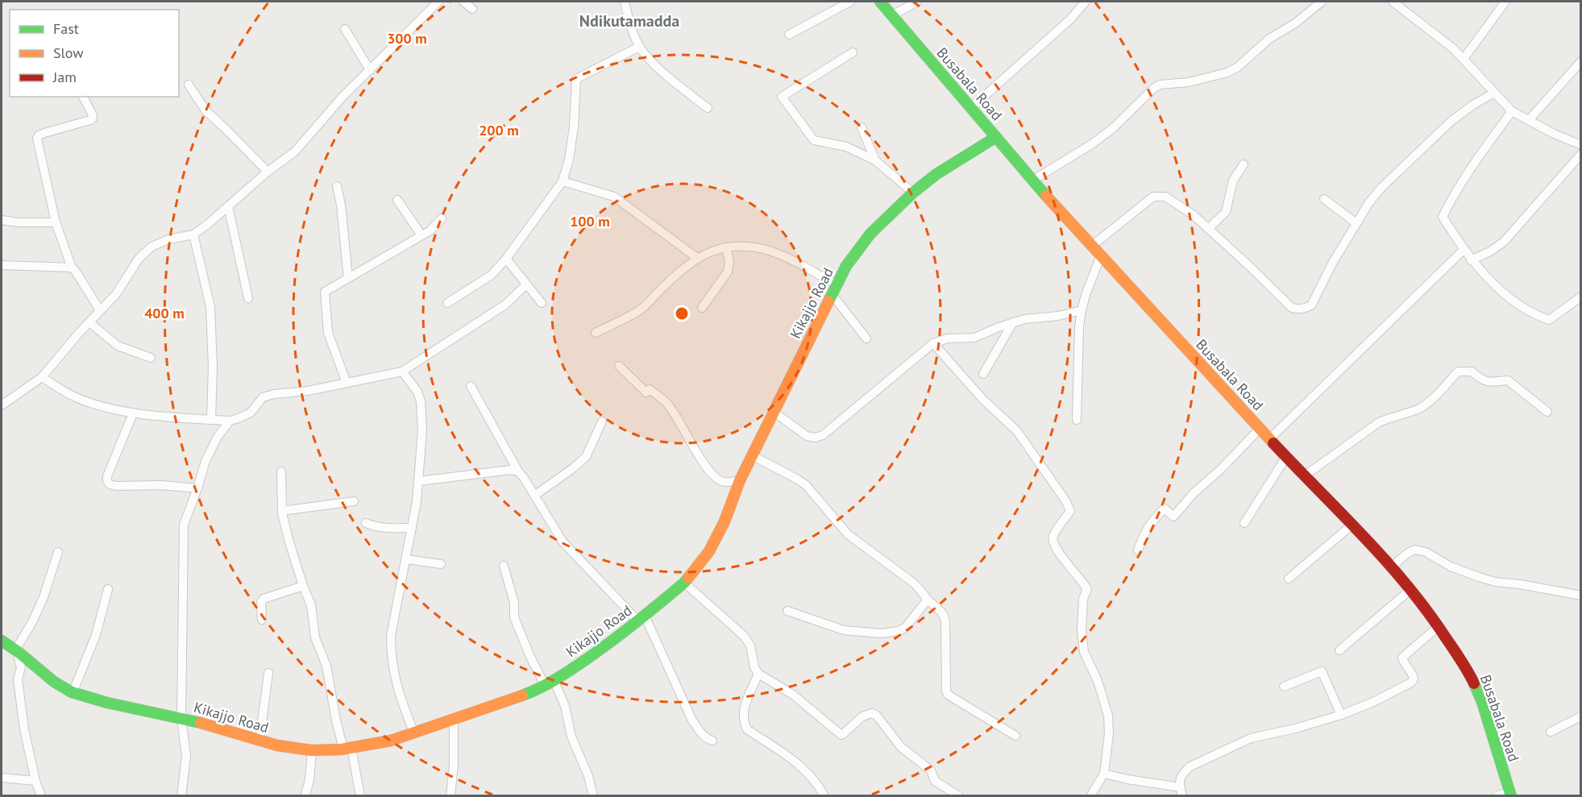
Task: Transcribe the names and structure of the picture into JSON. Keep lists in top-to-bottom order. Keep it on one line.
{"streets":{"street":["Busabala Road","Kikajjo Road"]},"crossings":[["Busabala Road","Kikajjo Road"]],"districts":["Ndikutamadda"],"legend":["Fast","Slow","Jam"],"rings":["300 m","200 m","100 m","400 m"]}
